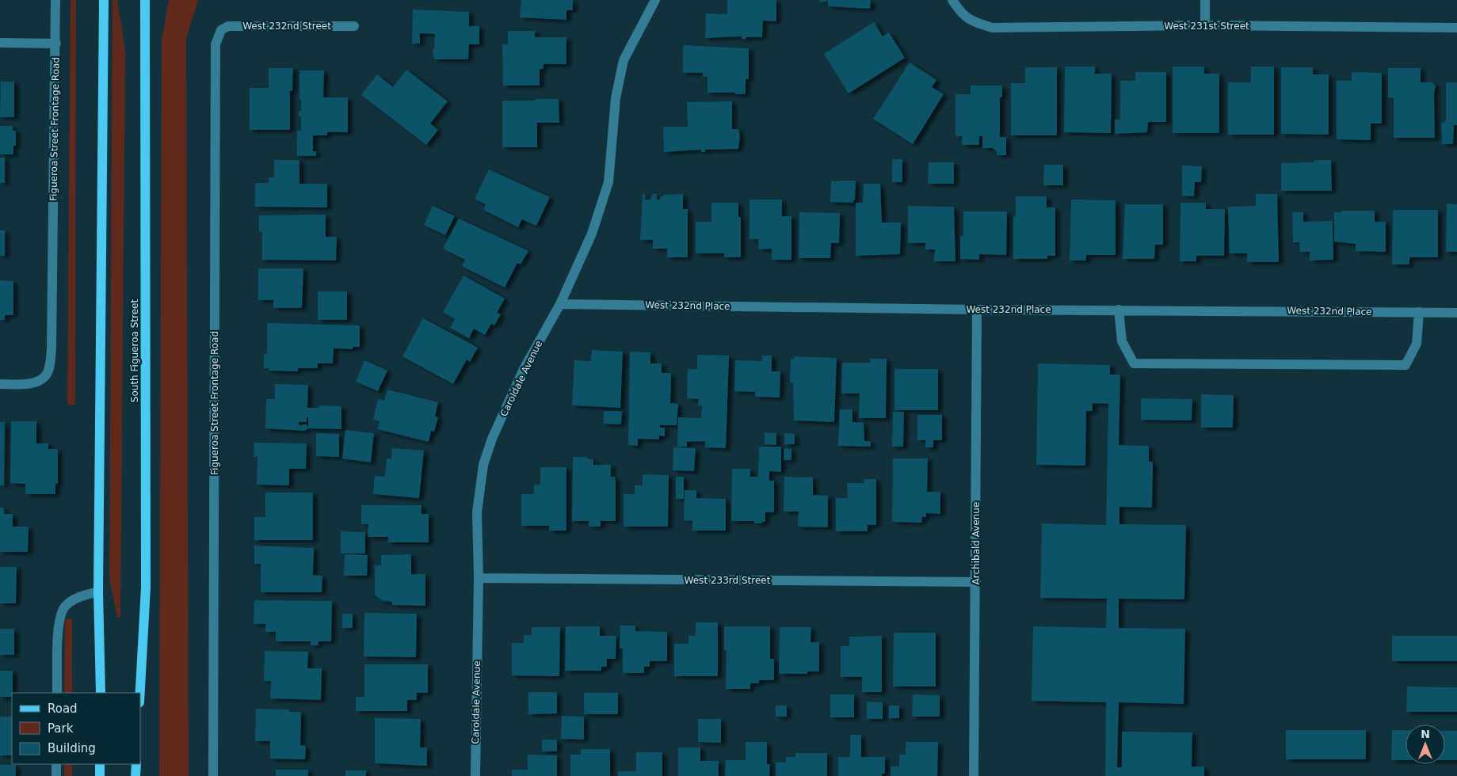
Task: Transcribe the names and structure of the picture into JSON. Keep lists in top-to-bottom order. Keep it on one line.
{"streets":{"main road":["South Figueroa Street"],"street":["West 232nd Street","West 231st Street","Figueroa Street Frontage Road","West 232nd Place","Caroldale Avenue","Archibald Avenue","West 233rd Street"]},"crossings":[["West 232nd Street","Figueroa Street Frontage Road"],["West 232nd Place","Caroldale Avenue"],["West 232nd Place","Archibald Avenue"],["Caroldale Avenue","West 233rd Street"],["Archibald Avenue","West 233rd Street"]],"legend":["Road","Park","Building"],"north":"top"}
